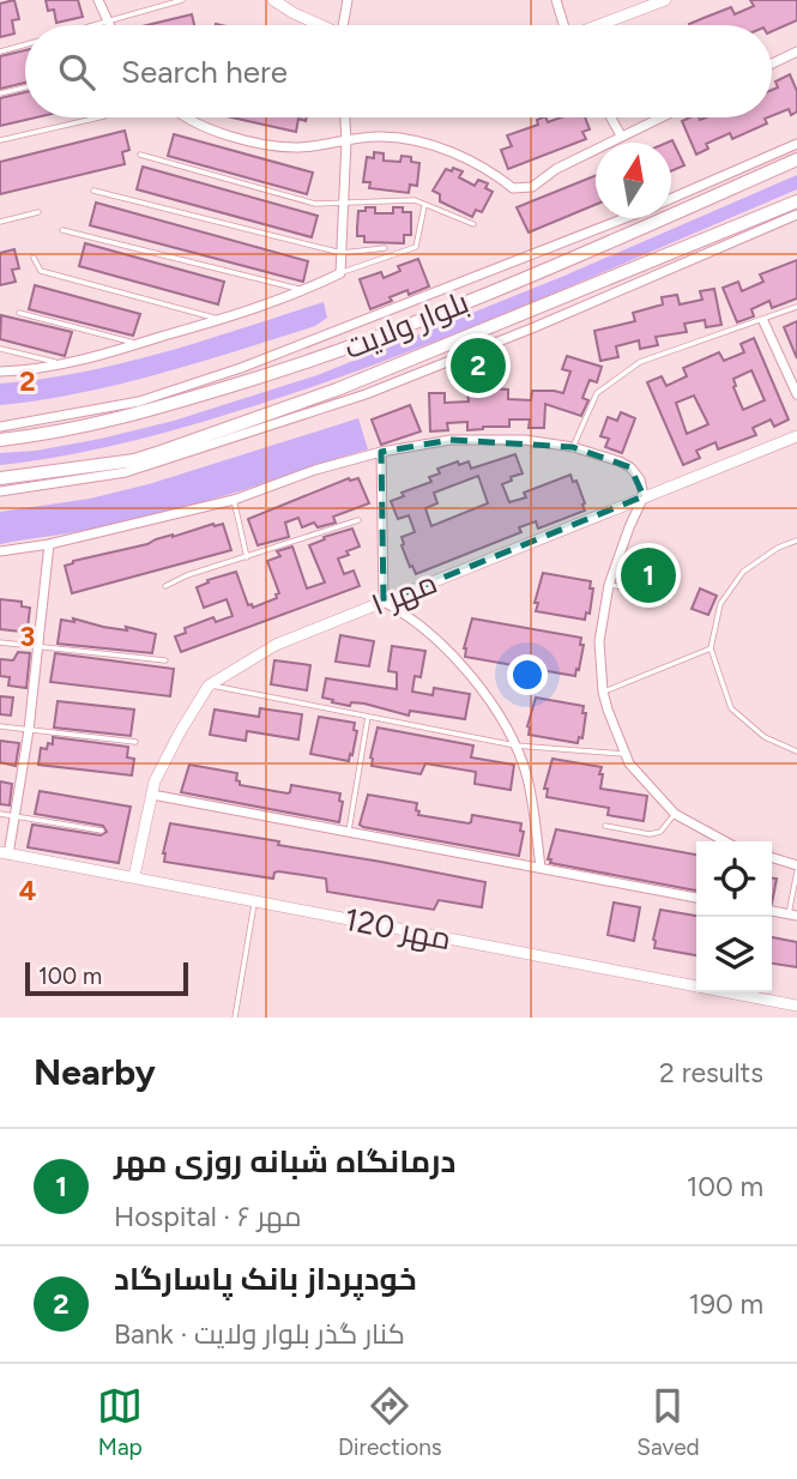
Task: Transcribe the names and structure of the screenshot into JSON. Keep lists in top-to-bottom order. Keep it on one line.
{"streets":{"main road":["بلوار ولایت"],"street":["مهر ۱","مهر 120"]},"crossings":[["مهر ۱","مهر 120"]],"scale_bar":"100 m","north":"top","page":{"search":"Search here","pins":["2","1"],"scale":"100 m","heading":["Nearby","2 results"],"list":[{"mark":"1","name":"درمانگاه شبانه روزی مهر","note":"Hospital · مهر ۶","value":"100 m"},{"mark":"2","name":"خودپرداز بانک پاسارگاد","note":"Bank · کنار گذر بلوار ولایت","value":"190 m"}],"nav":["Map","Directions","Saved"]},"grid":{"rows":["2","3","4"]}}
